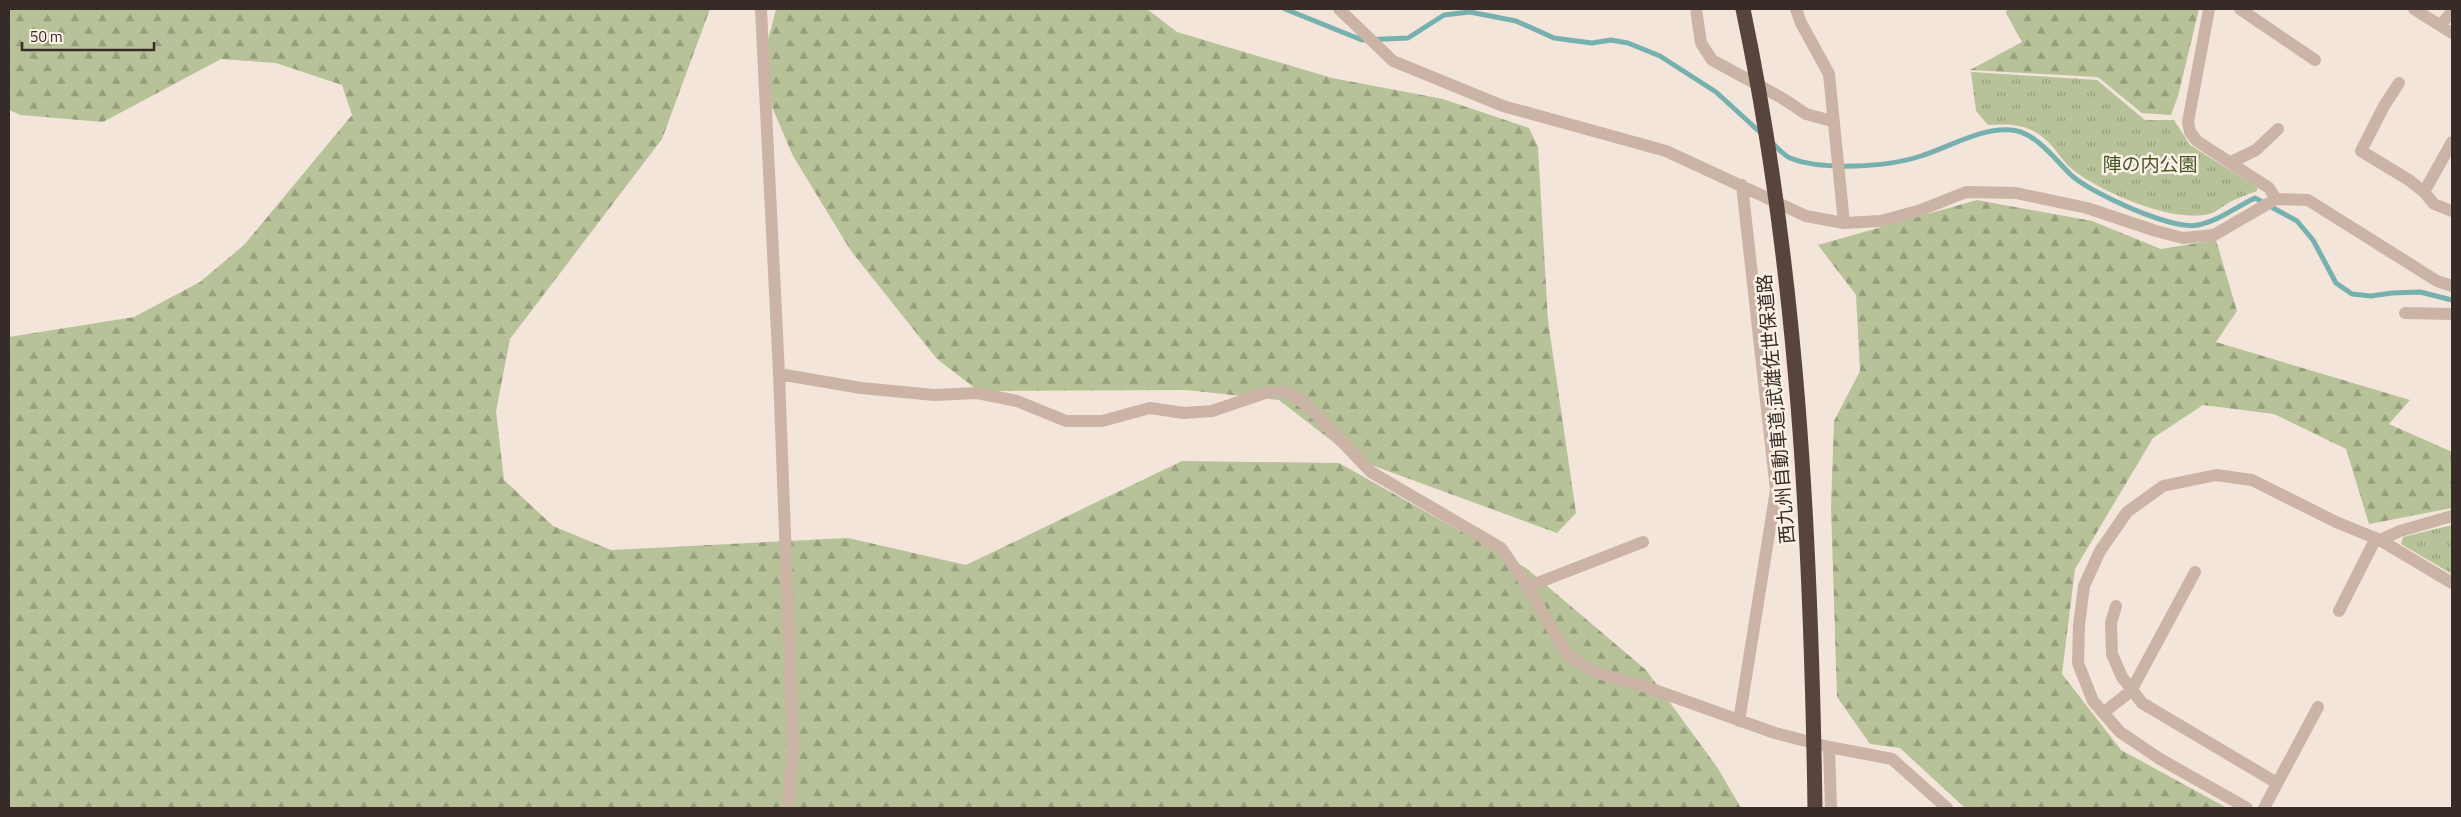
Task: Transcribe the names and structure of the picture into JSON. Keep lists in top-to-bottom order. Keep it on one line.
{"streets":{"highway":["西九州自動車道;武雄佐世保道路"]},"parks":["陣の内公園"],"scale_bar":"50 m"}
